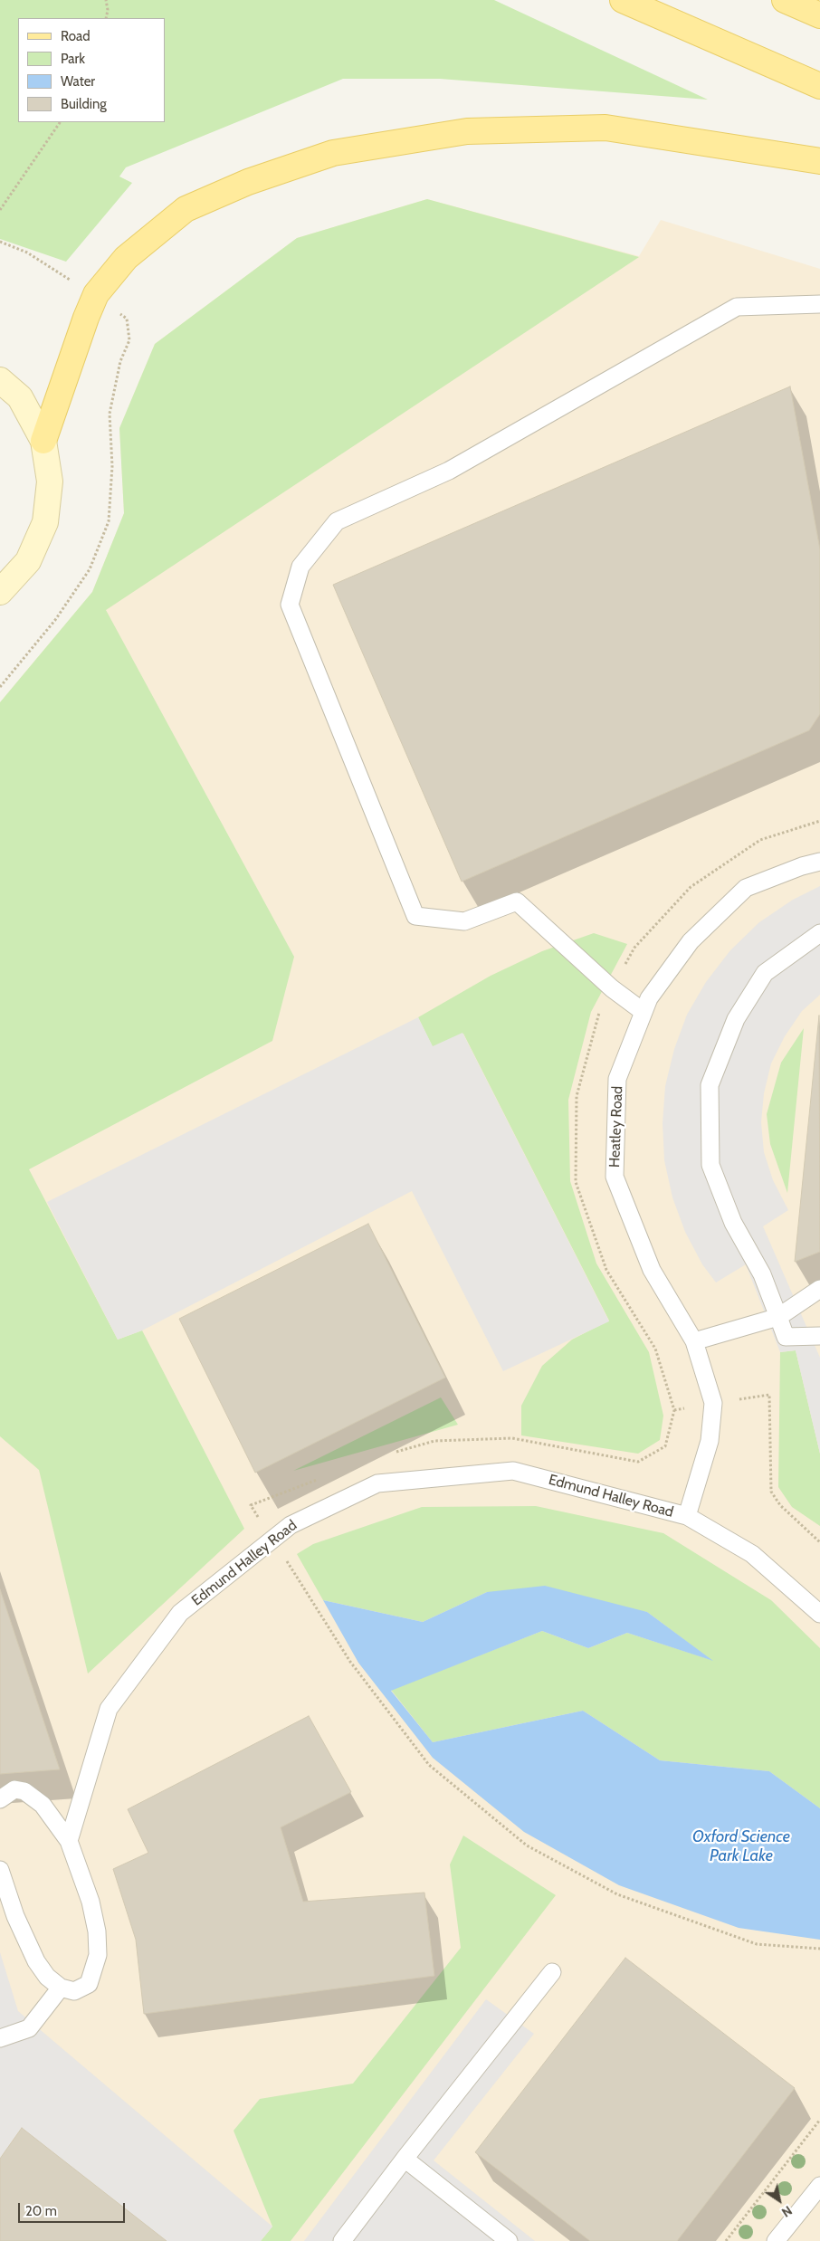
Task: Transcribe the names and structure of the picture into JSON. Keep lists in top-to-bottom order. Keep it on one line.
{"streets":{"lane":["Heatley Road","Edmund Halley Road"]},"crossings":[["Heatley Road","Edmund Halley Road"]],"water":["Oxford Science Park Lake"],"legend":["Road","Park","Water","Building"],"scale_bar":"20 m","north":"bottom right"}
